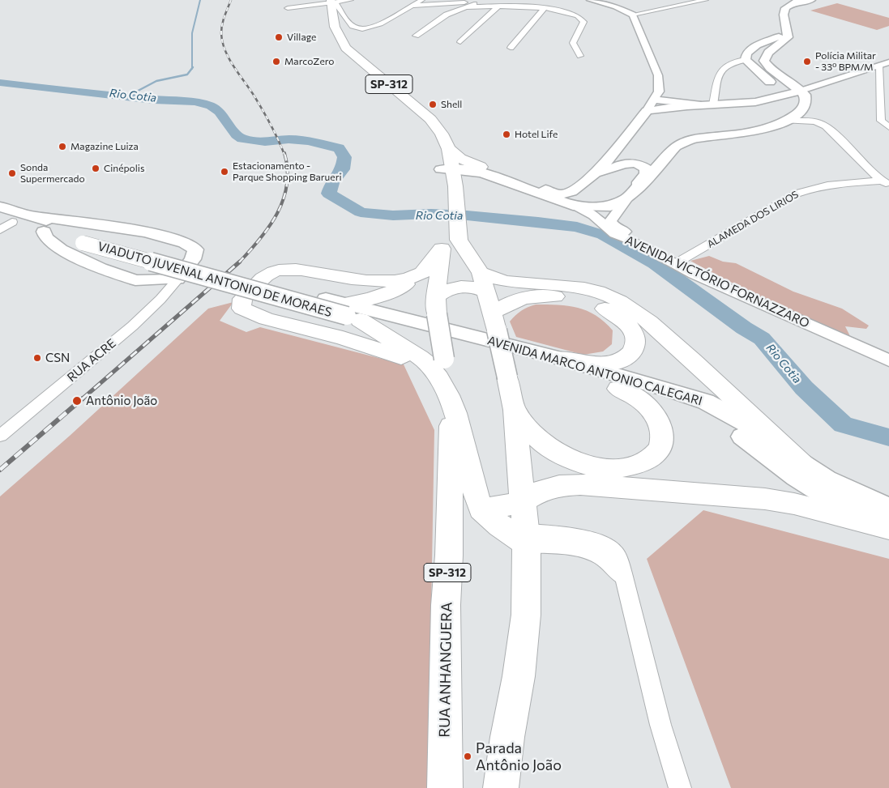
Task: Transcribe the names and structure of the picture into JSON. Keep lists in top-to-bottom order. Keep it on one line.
{"streets":{"main road":["SP-312","VIADUTO JUVENAL ANTONIO DE MORAES","AVENIDA VICTÓRIO FORNAZZARO","AVENIDA MARCO ANTONIO CALEGARI","RUA ANHANGUERA"],"street":["ALAMEDA DOS LIRIOS","RUA ACRE"]},"crossings":[["SP-312","RUA ANHANGUERA"],["ALAMEDA DOS LIRIOS","AVENIDA VICTÓRIO FORNAZZARO"],["VIADUTO JUVENAL ANTONIO DE MORAES","AVENIDA MARCO ANTONIO CALEGARI"]],"water":["Rio Cotia"],"places":["Village","MarcoZero","Polícia Militar - 33º BPM/M","Shell","Hotel Life","Magazine Luiza","Cinépolis","Estacionamento - Parque Shopping Barueri","Sonda Supermercado","CSN","Antônio João","Parada Antônio João"]}
